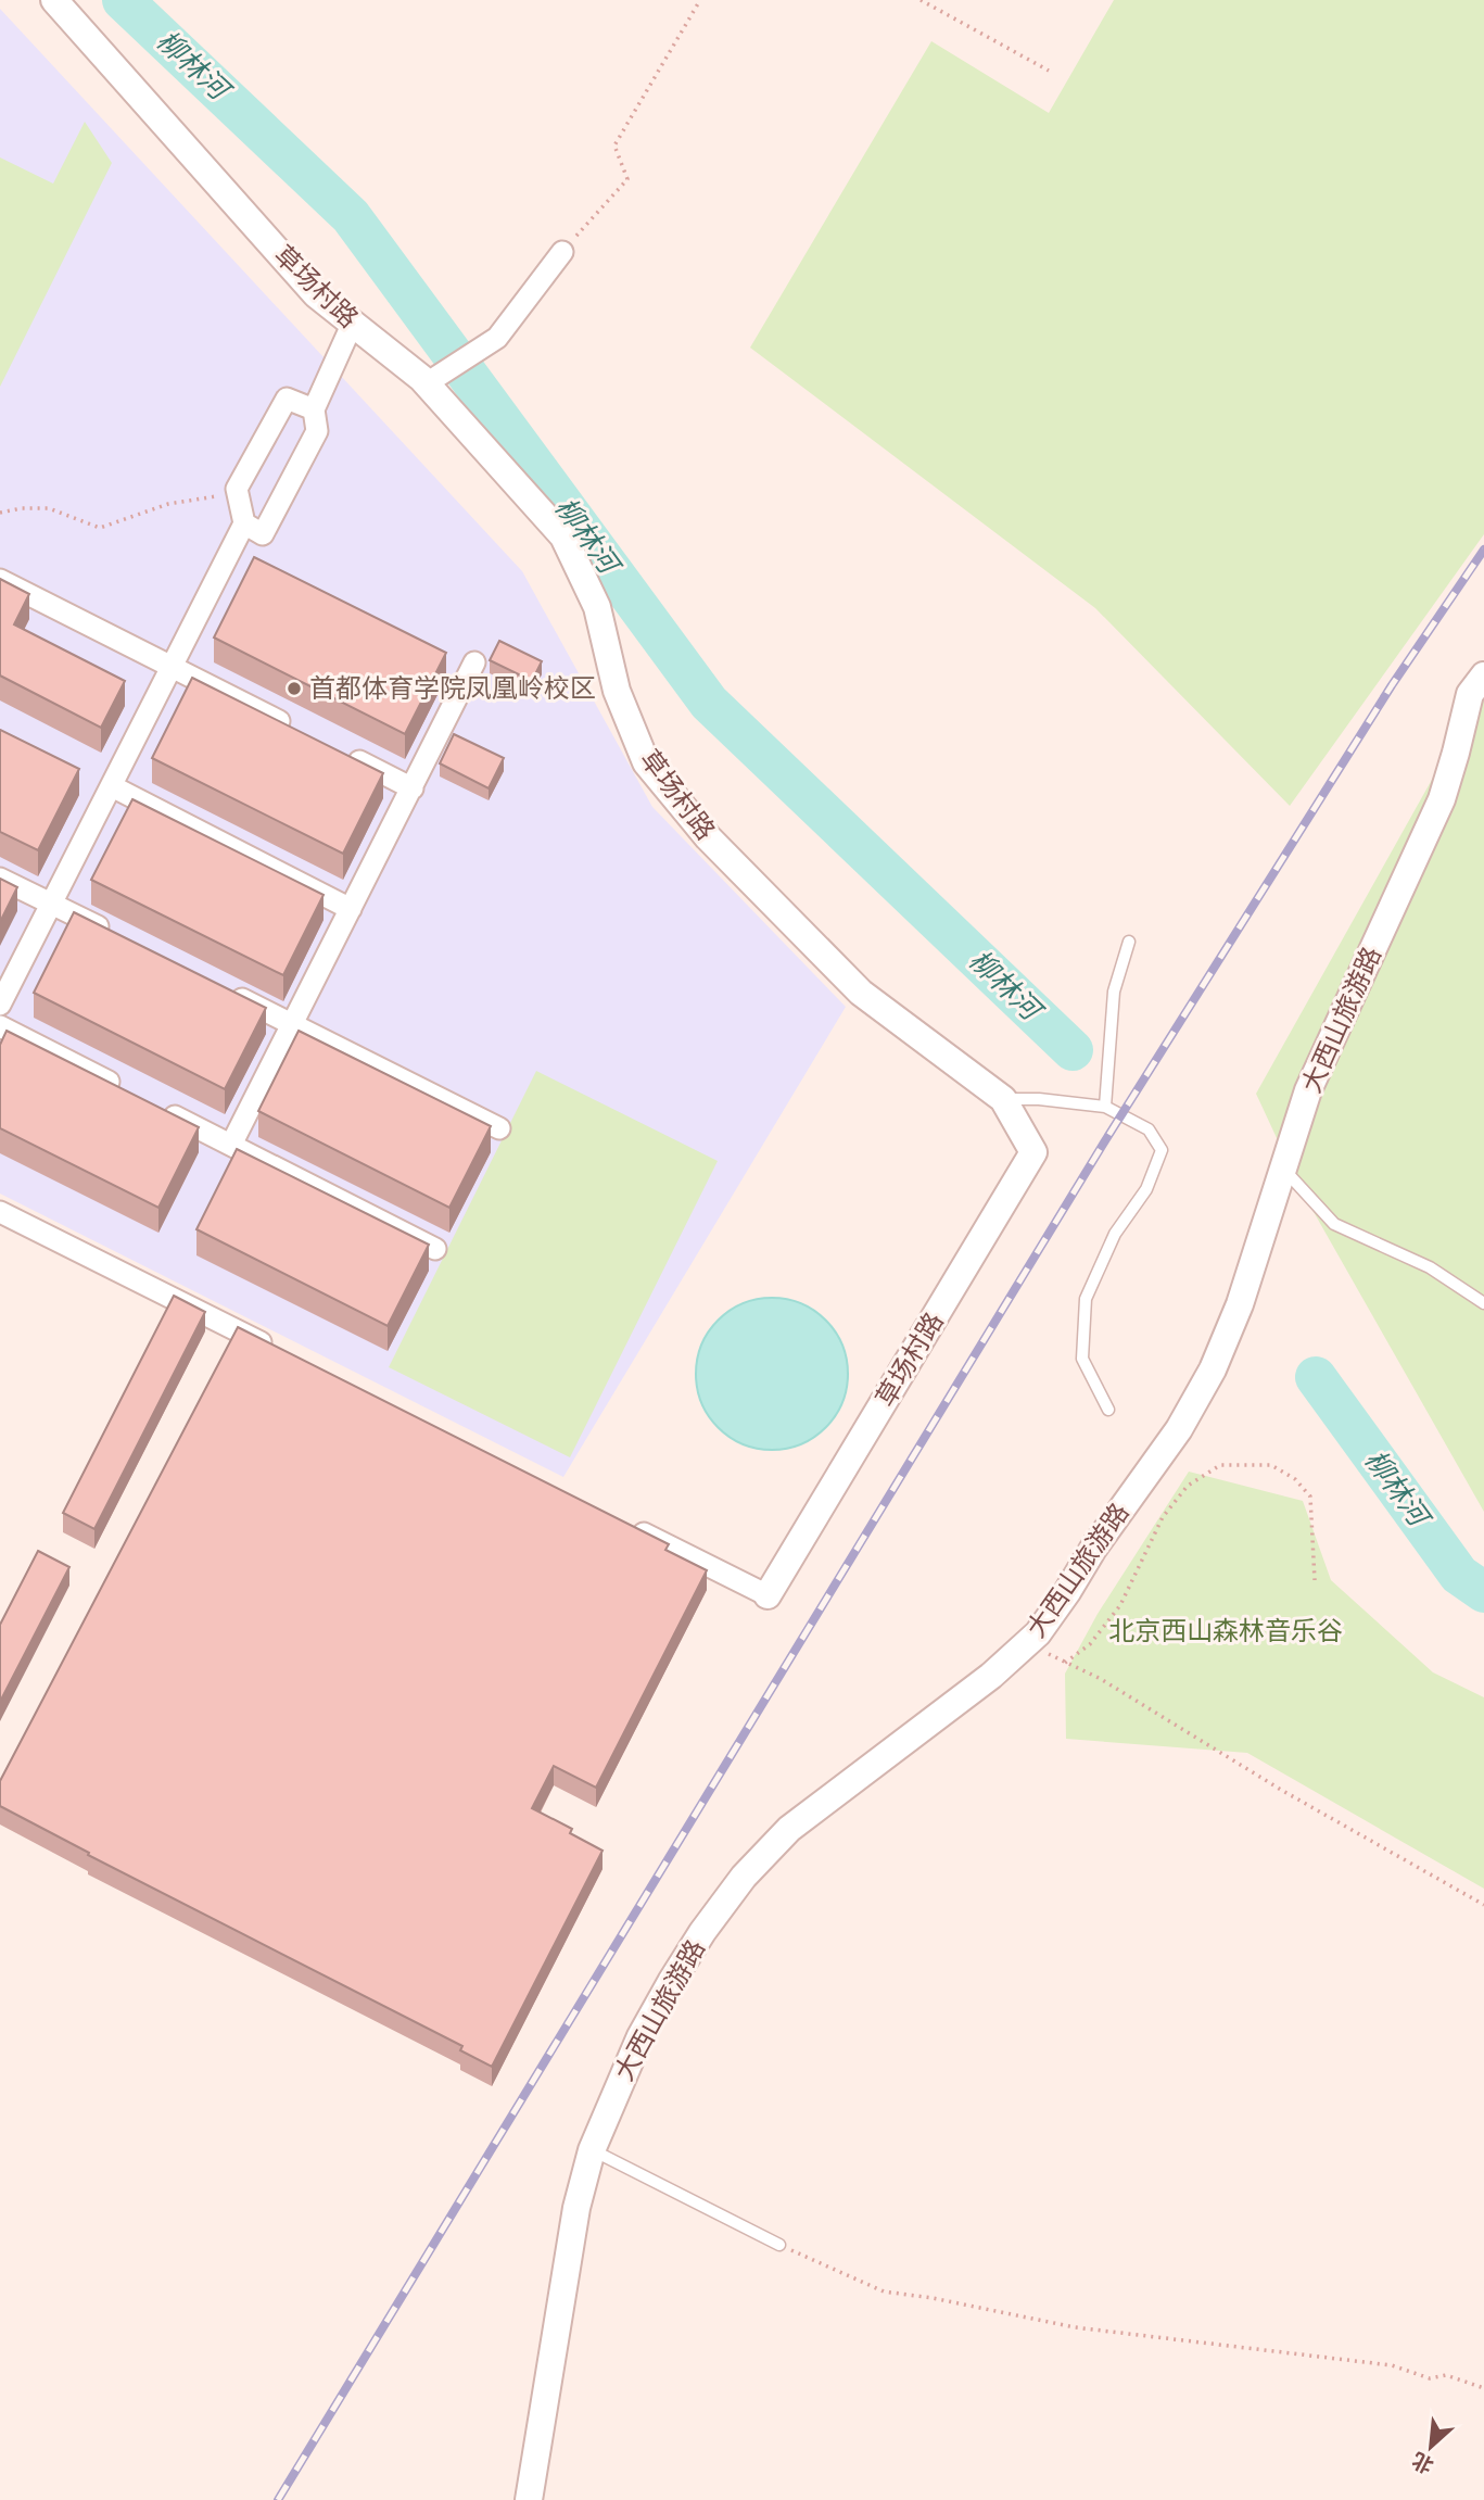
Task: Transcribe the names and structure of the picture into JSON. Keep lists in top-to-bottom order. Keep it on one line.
{"streets":{"street":["草场村路","大西山旅游路"]},"water":["柳林河"],"parks":["北京西山森林音乐谷"],"places":["首都体育学院凤凰岭校区"],"north":"bottom left"}
